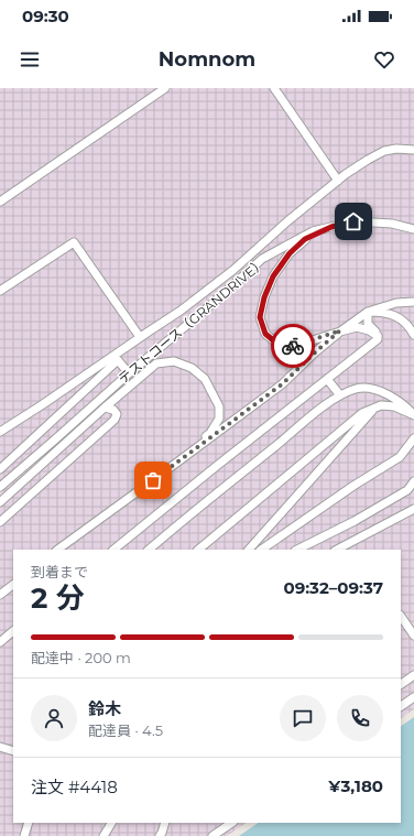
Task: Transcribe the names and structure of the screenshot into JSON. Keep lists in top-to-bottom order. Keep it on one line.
{"streets":{"lane":["テストコース（GRANDRIVE）"]},"page":{"status":"09:30","header":"Nomnom","heading":["2 分","到着まで","09:32–09:37"],"panel":["鈴木","配達員 · 4.5","注文 #4418","¥3,180"],"bar":"配達中 · 200 m"}}
